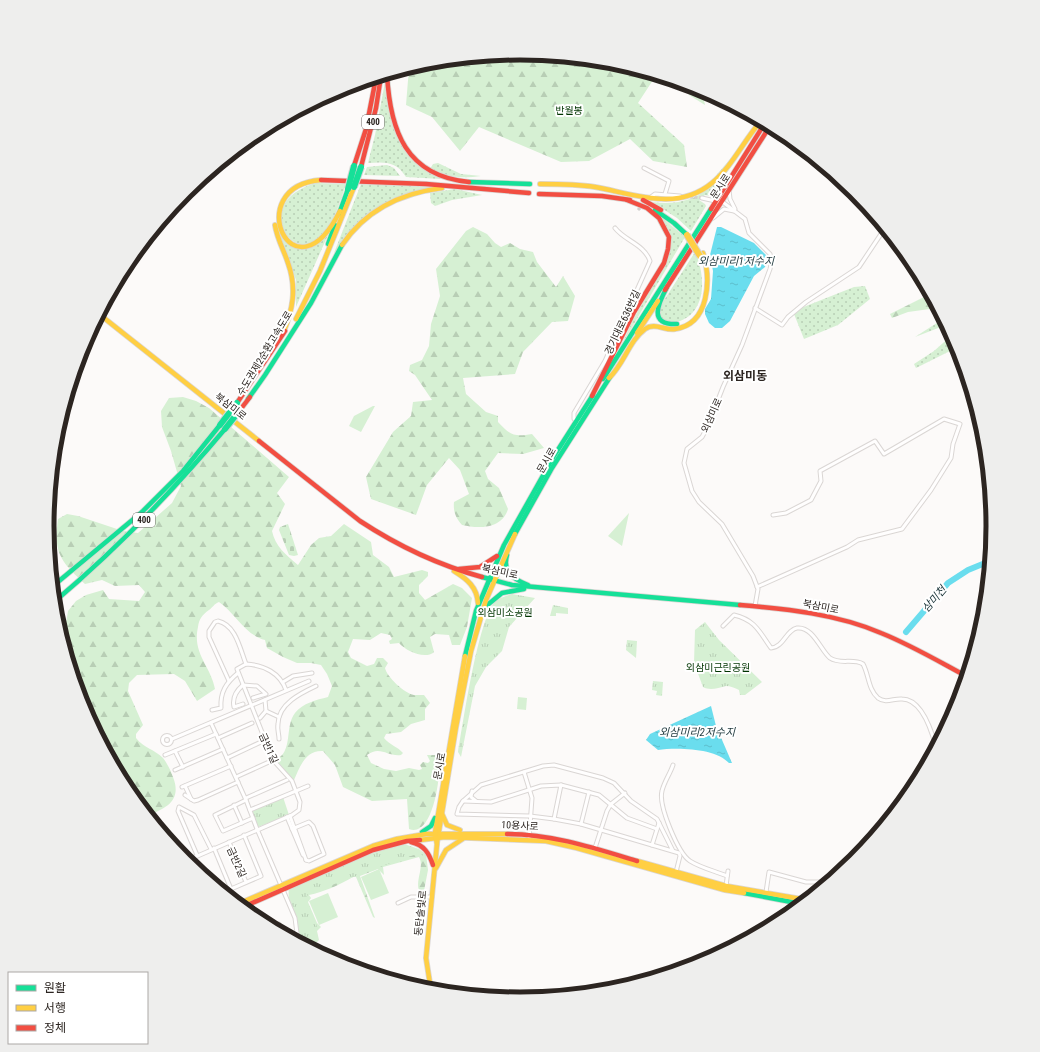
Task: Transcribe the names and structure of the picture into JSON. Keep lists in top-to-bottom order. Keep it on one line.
{"streets":{"main road":["400","문시로","수도권제2순환고속도로","북삼미로","10용사로","동탄솔빛로"],"street":["경기대로636번길","외삼미로","금반1길","금반2길"]},"crossings":[["문시로","경기대로636번길"],["문시로","북삼미로"],["문시로","외삼미로"],["문시로","10용사로"],["문시로","동탄솔빛로"],["10용사로","동탄솔빛로"]],"districts":["외삼미동"],"water":["외삼미리1저수지","삼미천","외삼미리2저수지"],"parks":["반월봉","외삼미소공원","외삼미근린공원"],"legend":["원활","서행","정체"]}
